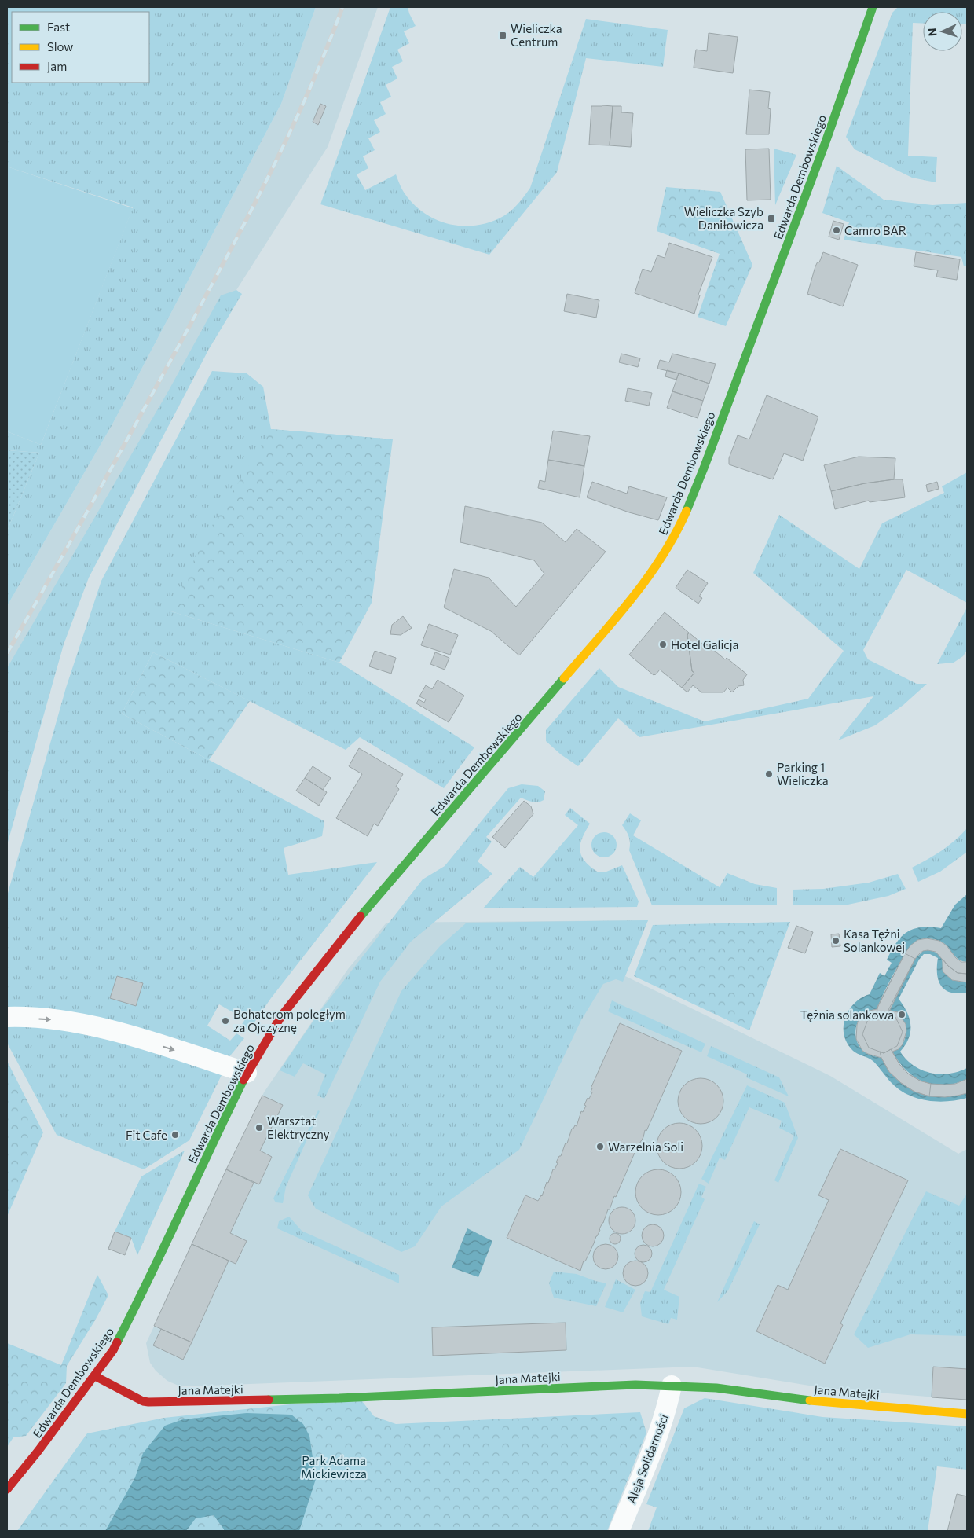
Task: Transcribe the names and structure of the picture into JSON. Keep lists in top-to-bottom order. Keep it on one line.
{"streets":{"street":["Edwarda Dembowskiego","Jana Matejki","Aleja Solidarności"]},"crossings":[["Edwarda Dembowskiego","Jana Matejki"],["Jana Matejki","Aleja Solidarności"]],"parks":["Park Adama Mickiewicza"],"places":{"transit":["Wieliczka Centrum","Wieliczka Szyb Daniłowicza"],"other":["Camro BAR","Hotel Galicja","Parking 1 Wieliczka","Kasa Tężni Solankowej","Tężnia solankowa","Bohaterom poległym za Ojczyznę","Warsztat Elektryczny","Fit Cafe","Warzelnia Soli"]},"legend":["Fast","Slow","Jam"],"north":"left"}
